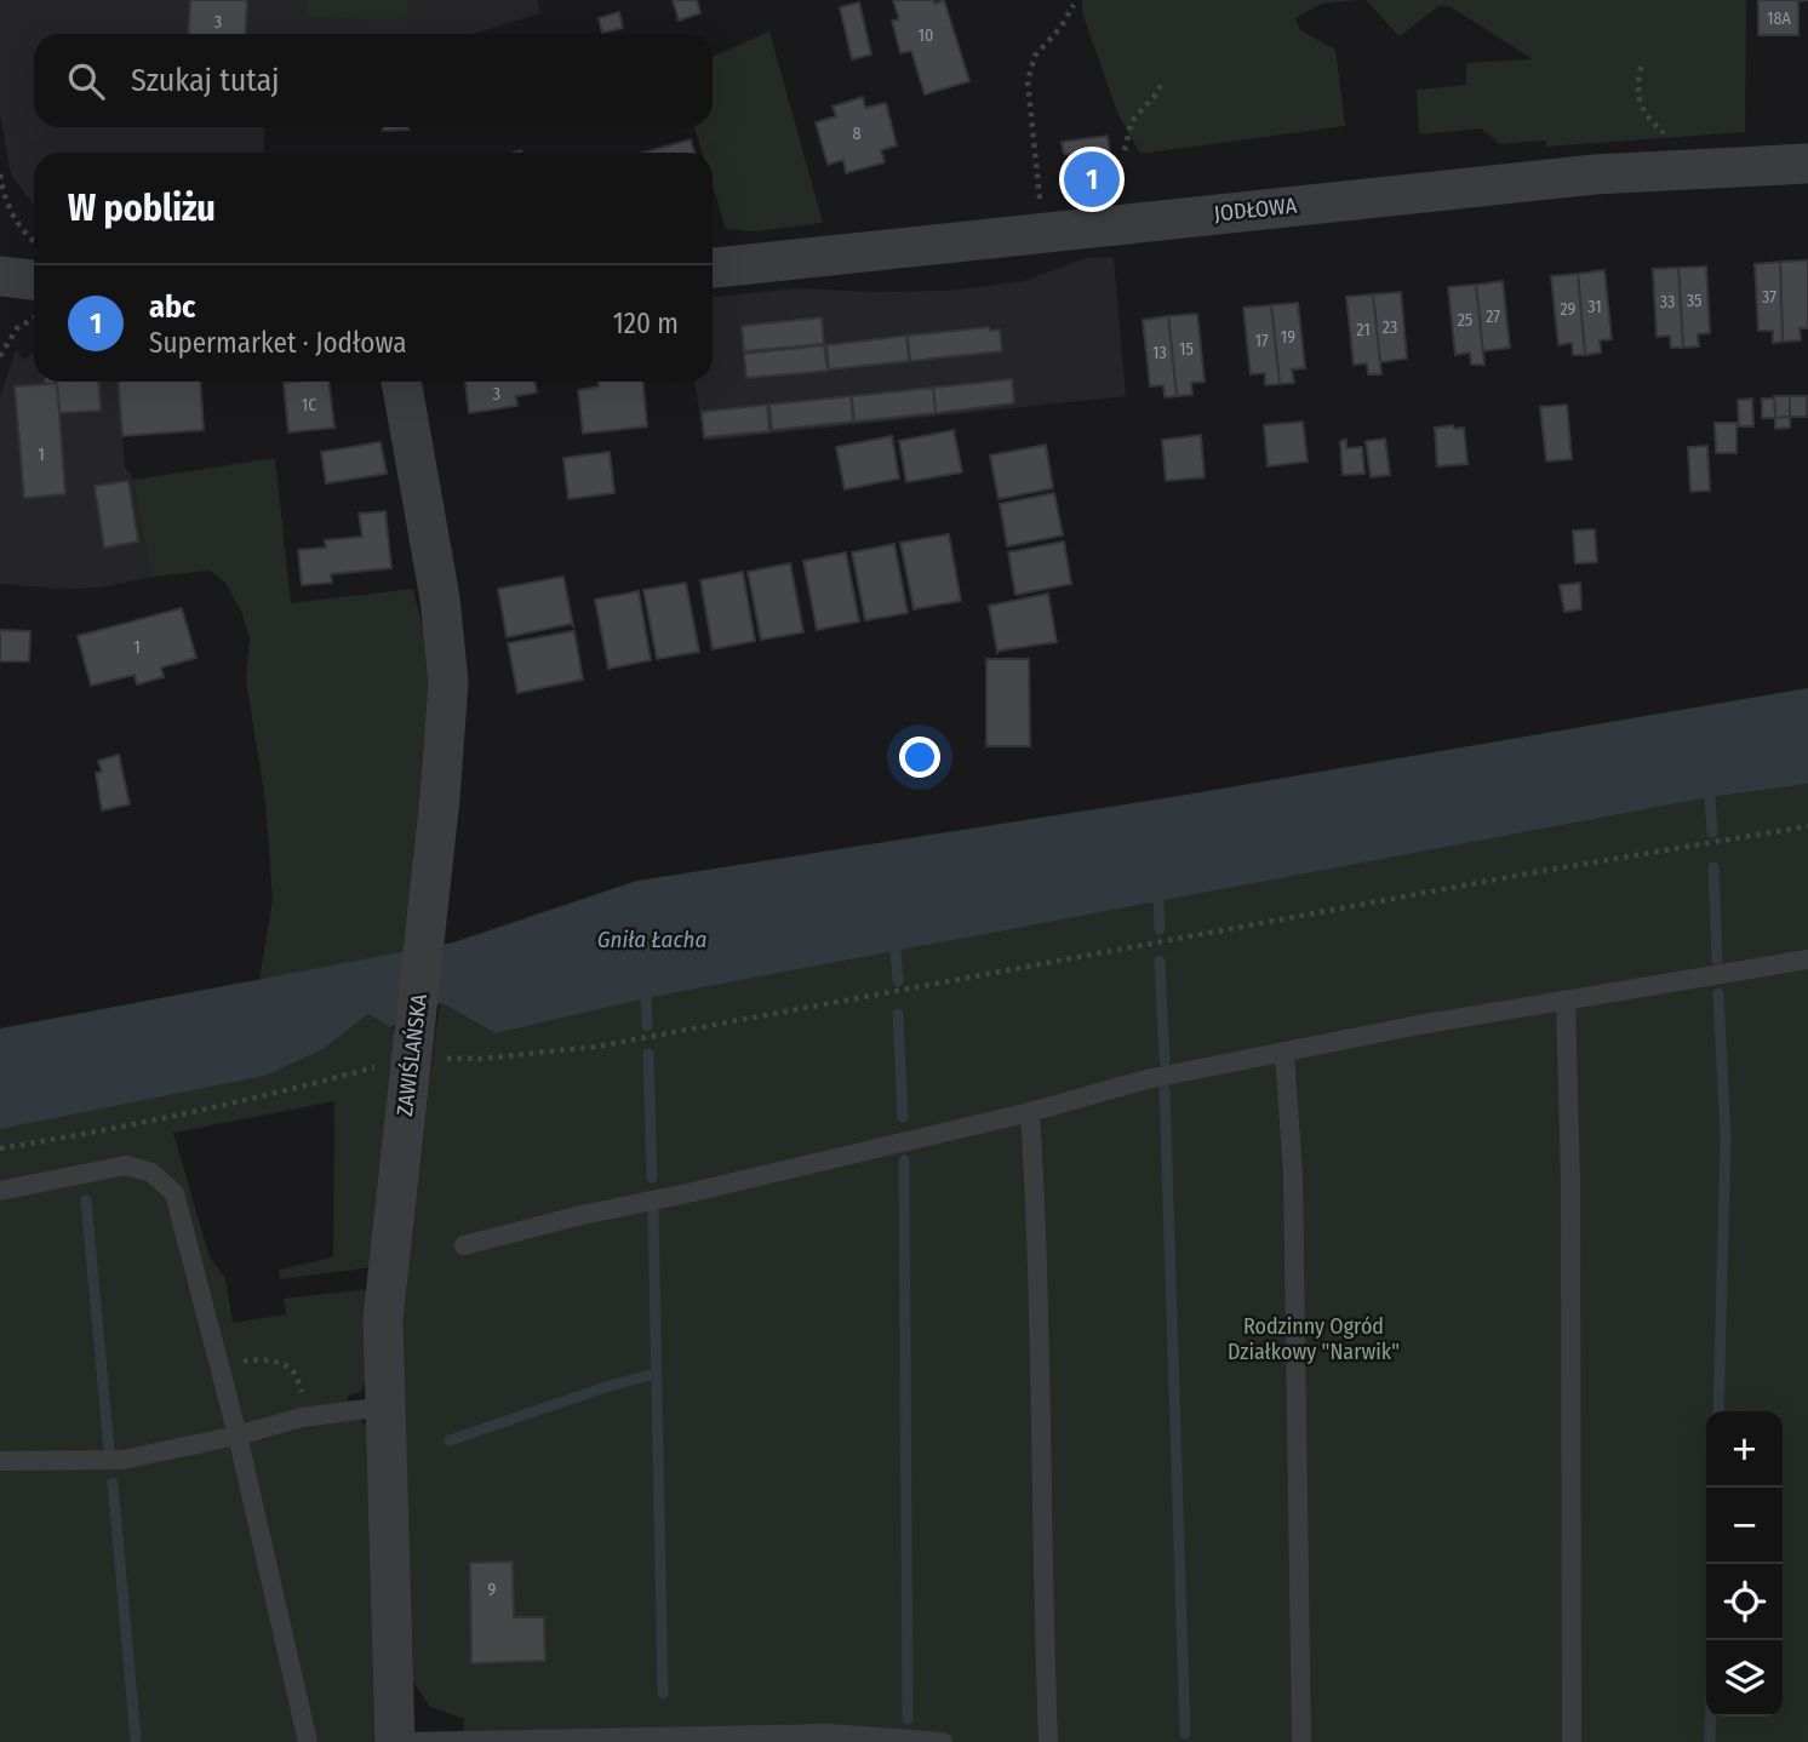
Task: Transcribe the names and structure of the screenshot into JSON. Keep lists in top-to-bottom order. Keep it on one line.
{"streets":{"street":["JODŁOWA","ZAWIŚLAŃSKA"]},"water":["Gniła Łacha"],"parks":["Rodzinny Ogród Działkowy \"Narwik\""],"house_numbers":["18A","3","10","8","37","35","33","31","29","27","25","23","21","19","17","15","13","3","1C","1","1","9"],"page":{"search":"Szukaj tutaj","pins":"1","heading":"W pobliżu","list":[{"mark":"1","name":"abc","note":"Supermarket · Jodłowa","value":"120 m"}],"map_buttons":["+","−"]}}
